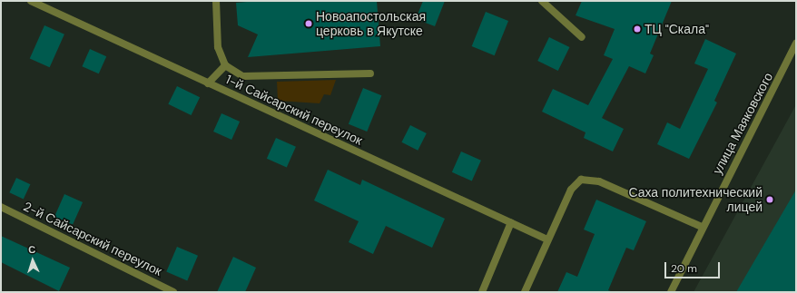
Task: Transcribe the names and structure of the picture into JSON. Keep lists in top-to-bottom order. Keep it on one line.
{"streets":{"street":["1-й Сайсарский переулок","улица Маяковского","2-й Сайсарский переулок"]},"places":["Новоапостольская церковь в Якутске","ТЦ \"Скала\"","Саха политехнический лицей"],"scale_bar":"20 m","north":"top"}
